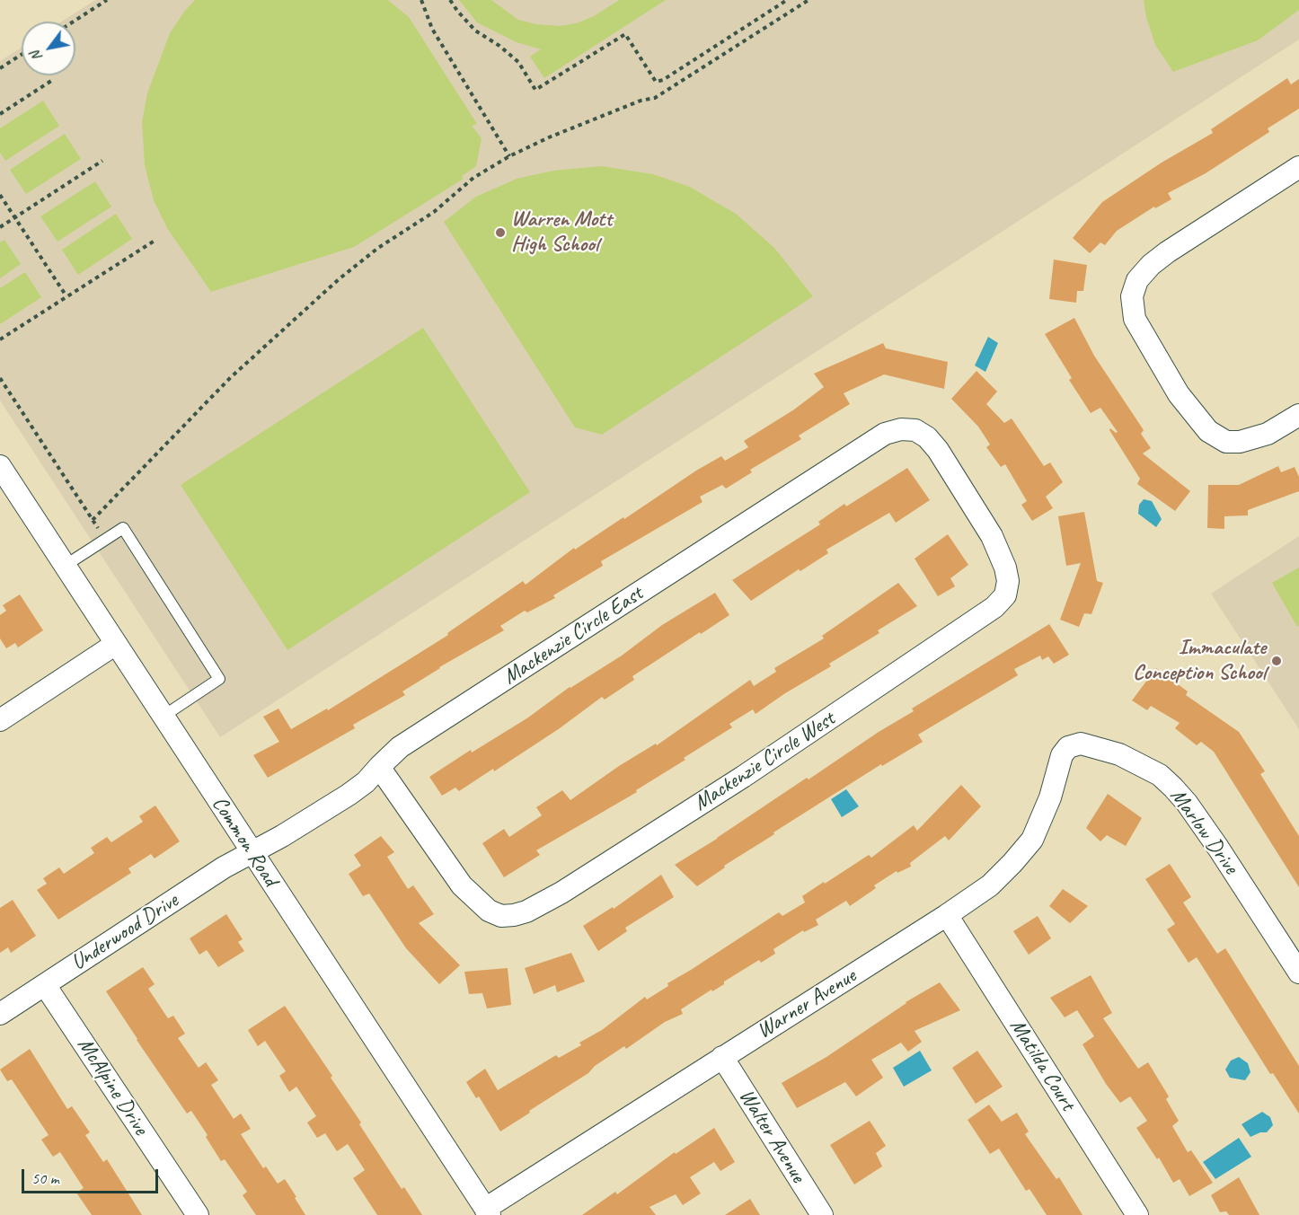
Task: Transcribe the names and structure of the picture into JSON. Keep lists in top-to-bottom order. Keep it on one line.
{"streets":{"street":["Mackenzie Circle East","Mackenzie Circle West","Marlow Drive","Common Road","Underwood Drive","Warner Avenue","Matilda Court","McAlpine Drive","Walter Avenue"]},"crossings":[["Mackenzie Circle East","Mackenzie Circle West"],["Mackenzie Circle East","Common Road"],["Mackenzie Circle East","Underwood Drive"],["Marlow Drive","Warner Avenue"],["Common Road","Underwood Drive"],["Common Road","Warner Avenue"],["Underwood Drive","McAlpine Drive"],["Warner Avenue","Matilda Court"],["Warner Avenue","Walter Avenue"]],"places":["Warren Mott High School","Immaculate Conception School"],"scale_bar":"50 m","north":"bottom left"}
